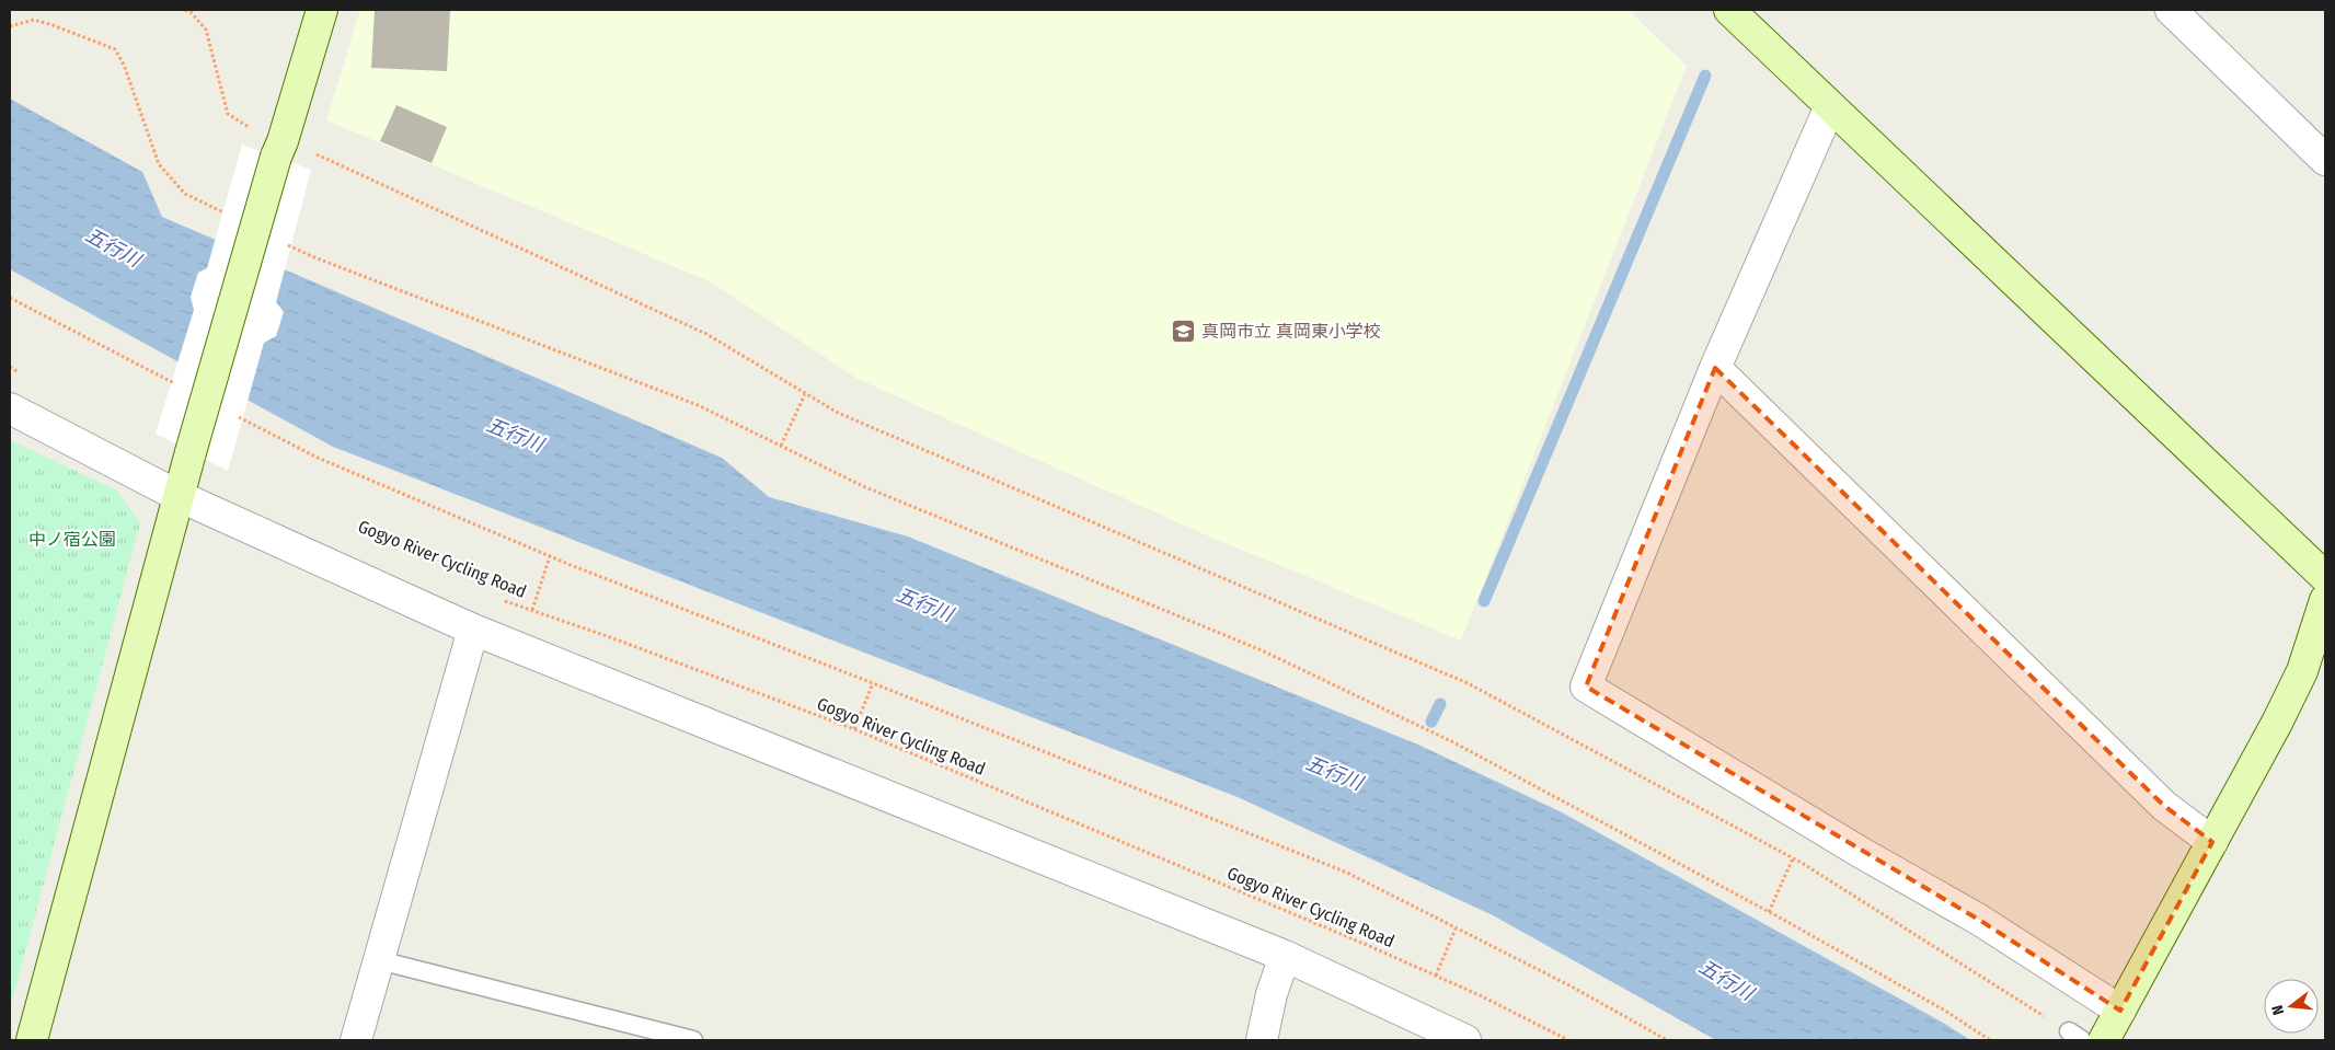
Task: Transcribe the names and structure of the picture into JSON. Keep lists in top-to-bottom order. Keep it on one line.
{"streets":{"path":["Gogyo River Cycling Road"]},"water":["五行川"],"parks":["中ノ宿公園"],"places":{"school or university":["真岡市立 真岡東小学校"]},"north":"left"}
